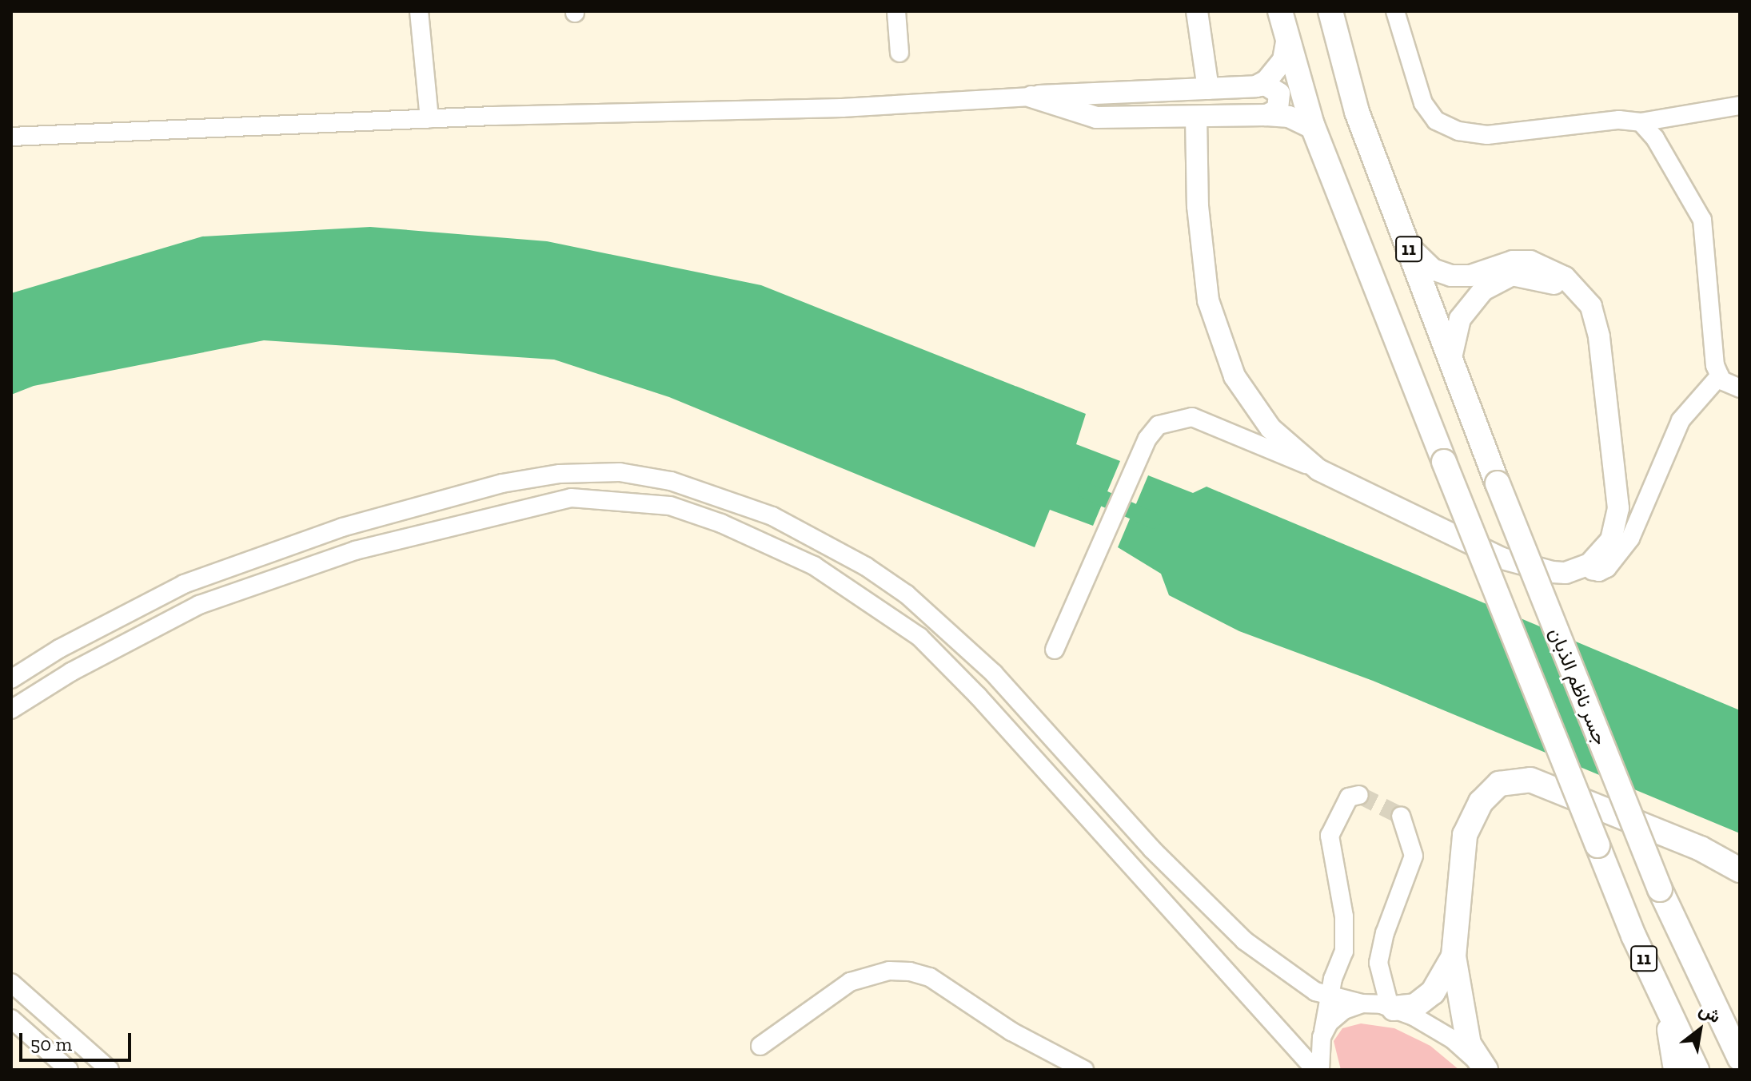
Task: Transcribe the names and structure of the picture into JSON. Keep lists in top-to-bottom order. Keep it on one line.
{"streets":{"highway":["11","جسر ناظم الذبان"]},"crossings":[["11","جسر ناظم الذبان"]],"scale_bar":"50 m","north":"top right"}
